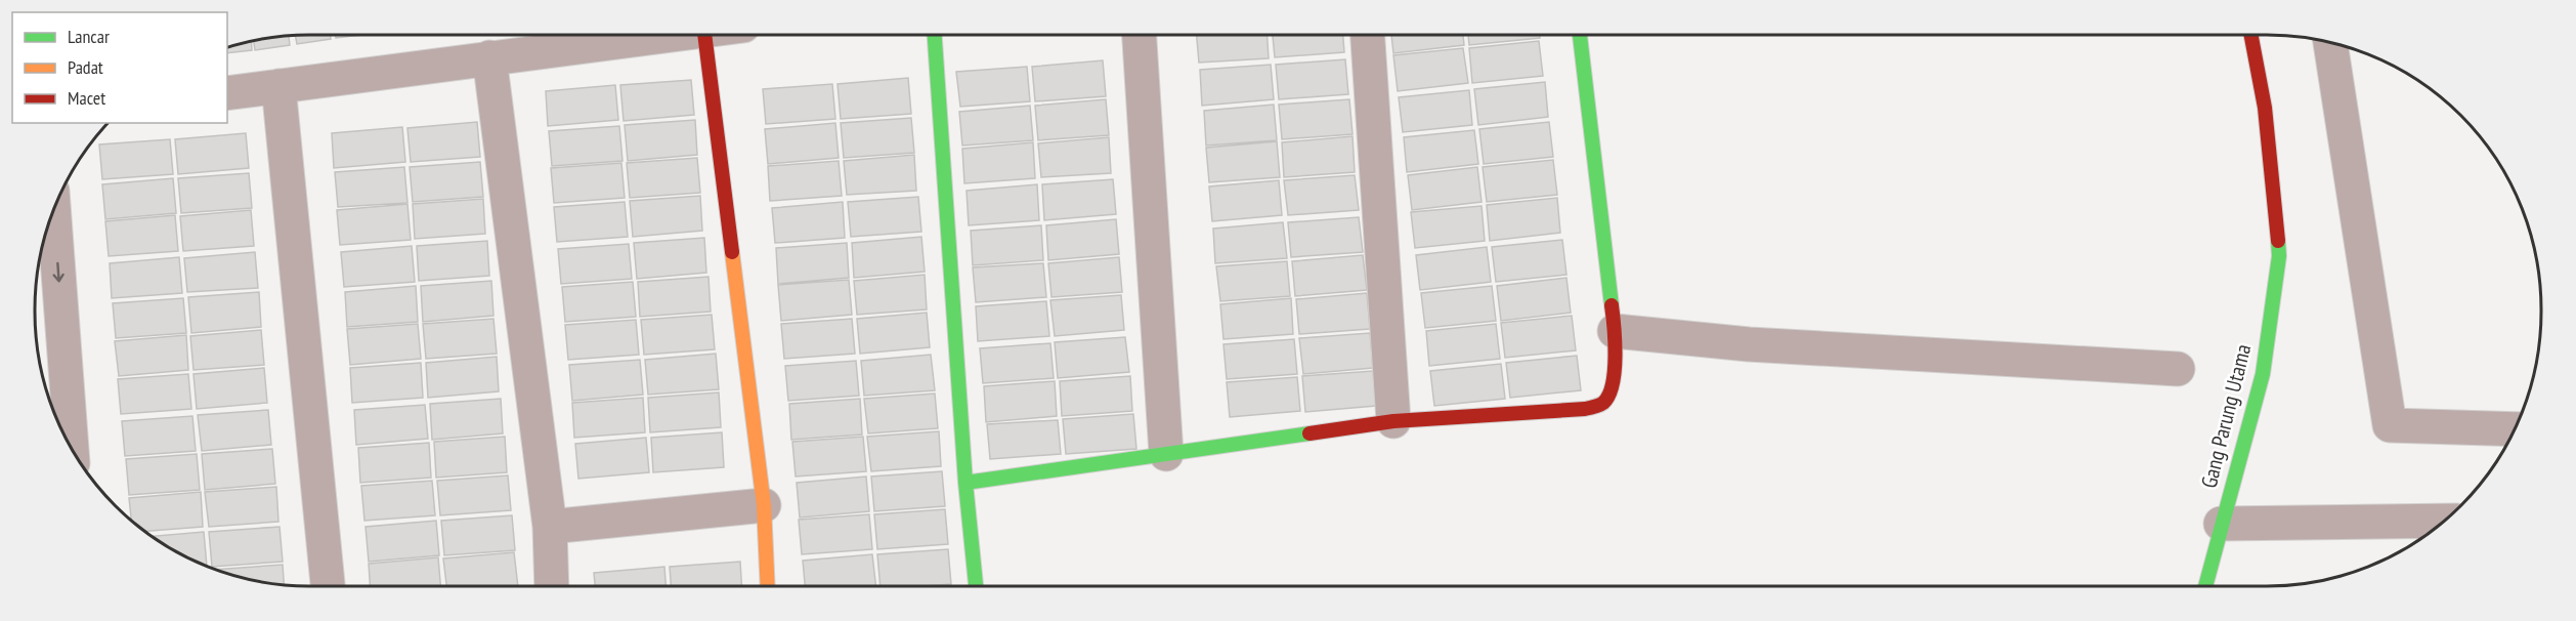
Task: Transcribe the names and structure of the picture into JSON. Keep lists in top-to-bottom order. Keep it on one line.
{"streets":{"street":["Gang Parung Utama"]},"legend":["Lancar","Padat","Macet"]}
